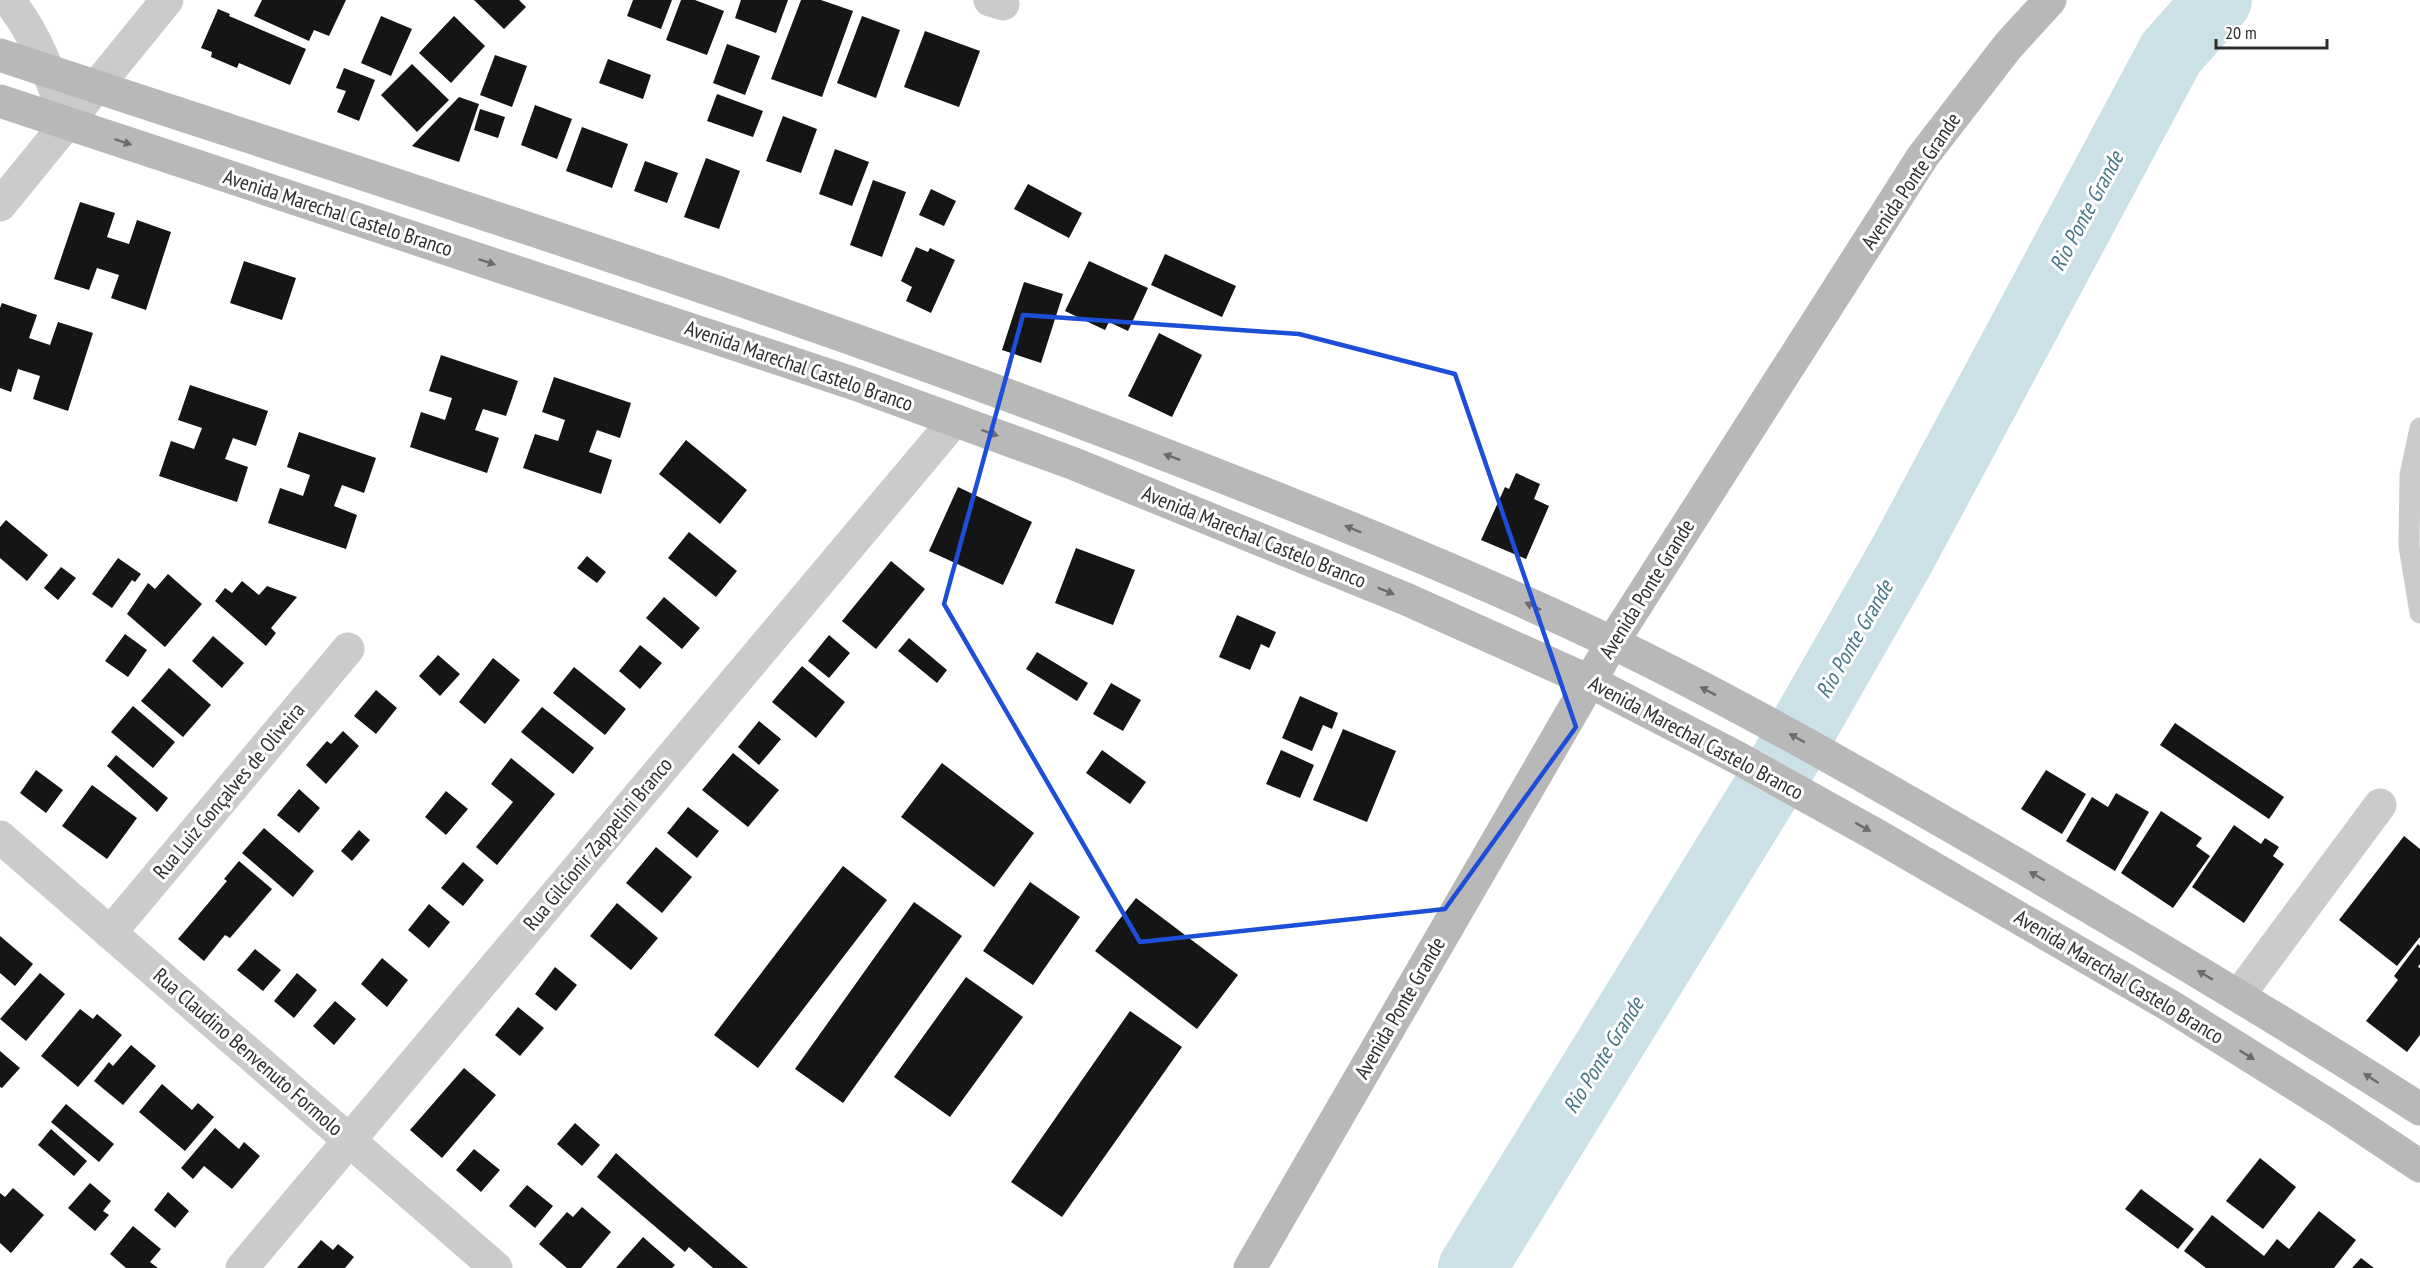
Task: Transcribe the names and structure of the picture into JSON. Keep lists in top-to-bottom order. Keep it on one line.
{"streets":{"street":["Avenida Ponte Grande","Avenida Marechal Castelo Branco","Rua Luiz Gonçalves de Oliveira","Rua Gilcionir Zappelini Branco","Rua Claudino Benvenuto Formolo"]},"crossings":[["Avenida Ponte Grande","Avenida Marechal Castelo Branco"],["Avenida Marechal Castelo Branco","Rua Gilcionir Zappelini Branco"],["Rua Luiz Gonçalves de Oliveira","Rua Claudino Benvenuto Formolo"],["Rua Gilcionir Zappelini Branco","Rua Claudino Benvenuto Formolo"]],"water":["Rio Ponte Grande"],"scale_bar":"20 m"}
